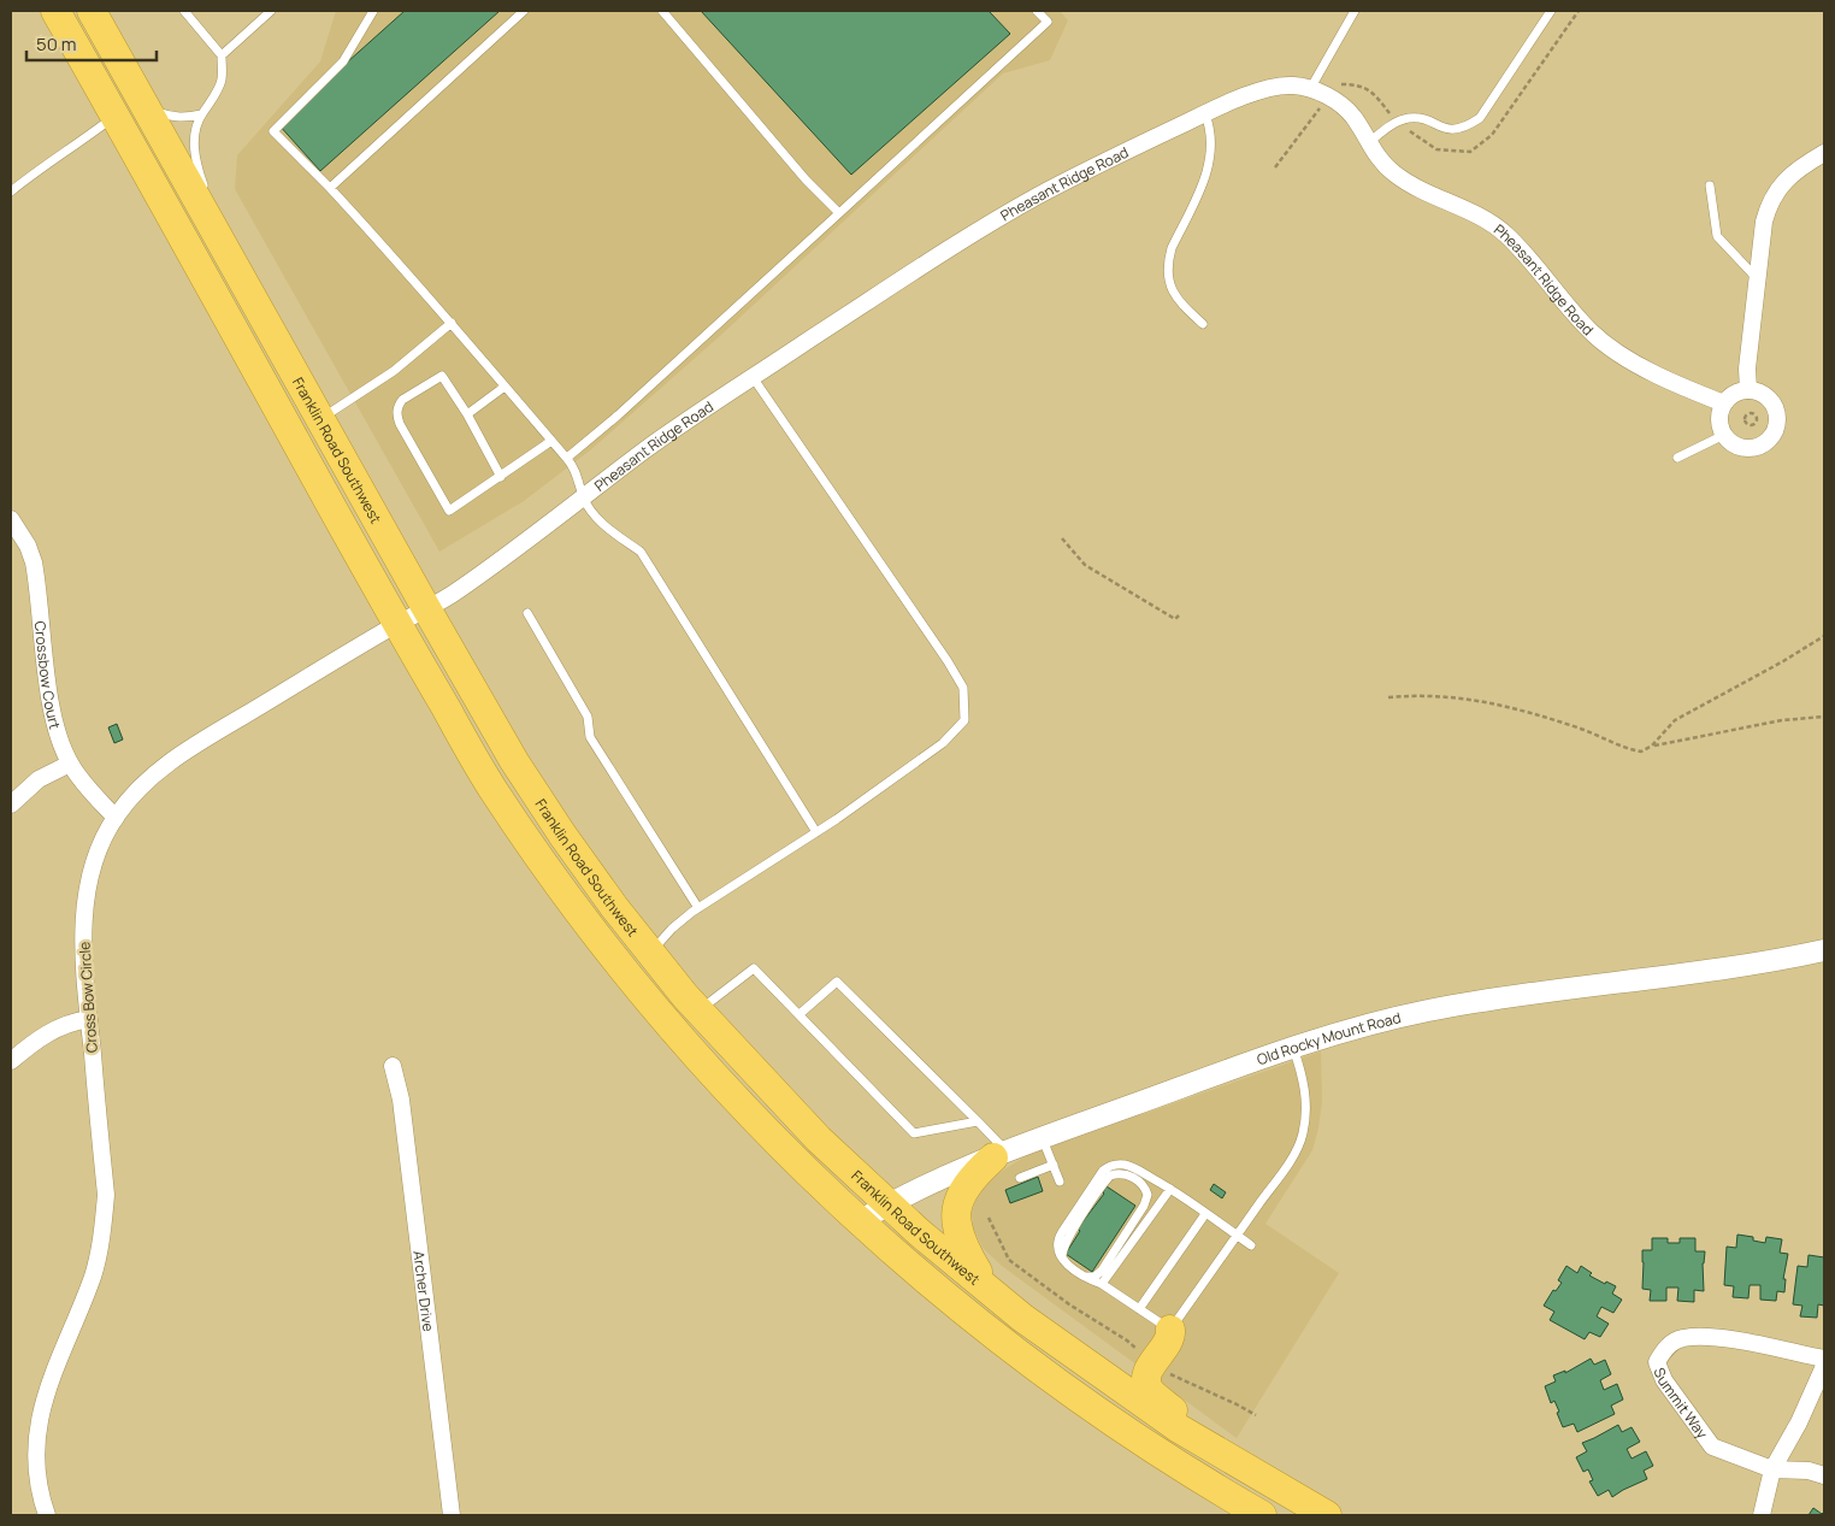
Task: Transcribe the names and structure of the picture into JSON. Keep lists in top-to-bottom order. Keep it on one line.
{"streets":{"highway":["Franklin Road Southwest"],"street":["Pheasant Ridge Road","Crossbow Court","Cross Bow Circle","Old Rocky Mount Road","Archer Drive","Summit Way"]},"crossings":[["Pheasant Ridge Road","Franklin Road Southwest"],["Pheasant Ridge Road","Cross Bow Circle"],["Franklin Road Southwest","Old Rocky Mount Road"],["Crossbow Court","Cross Bow Circle"]],"scale_bar":"50 m"}
